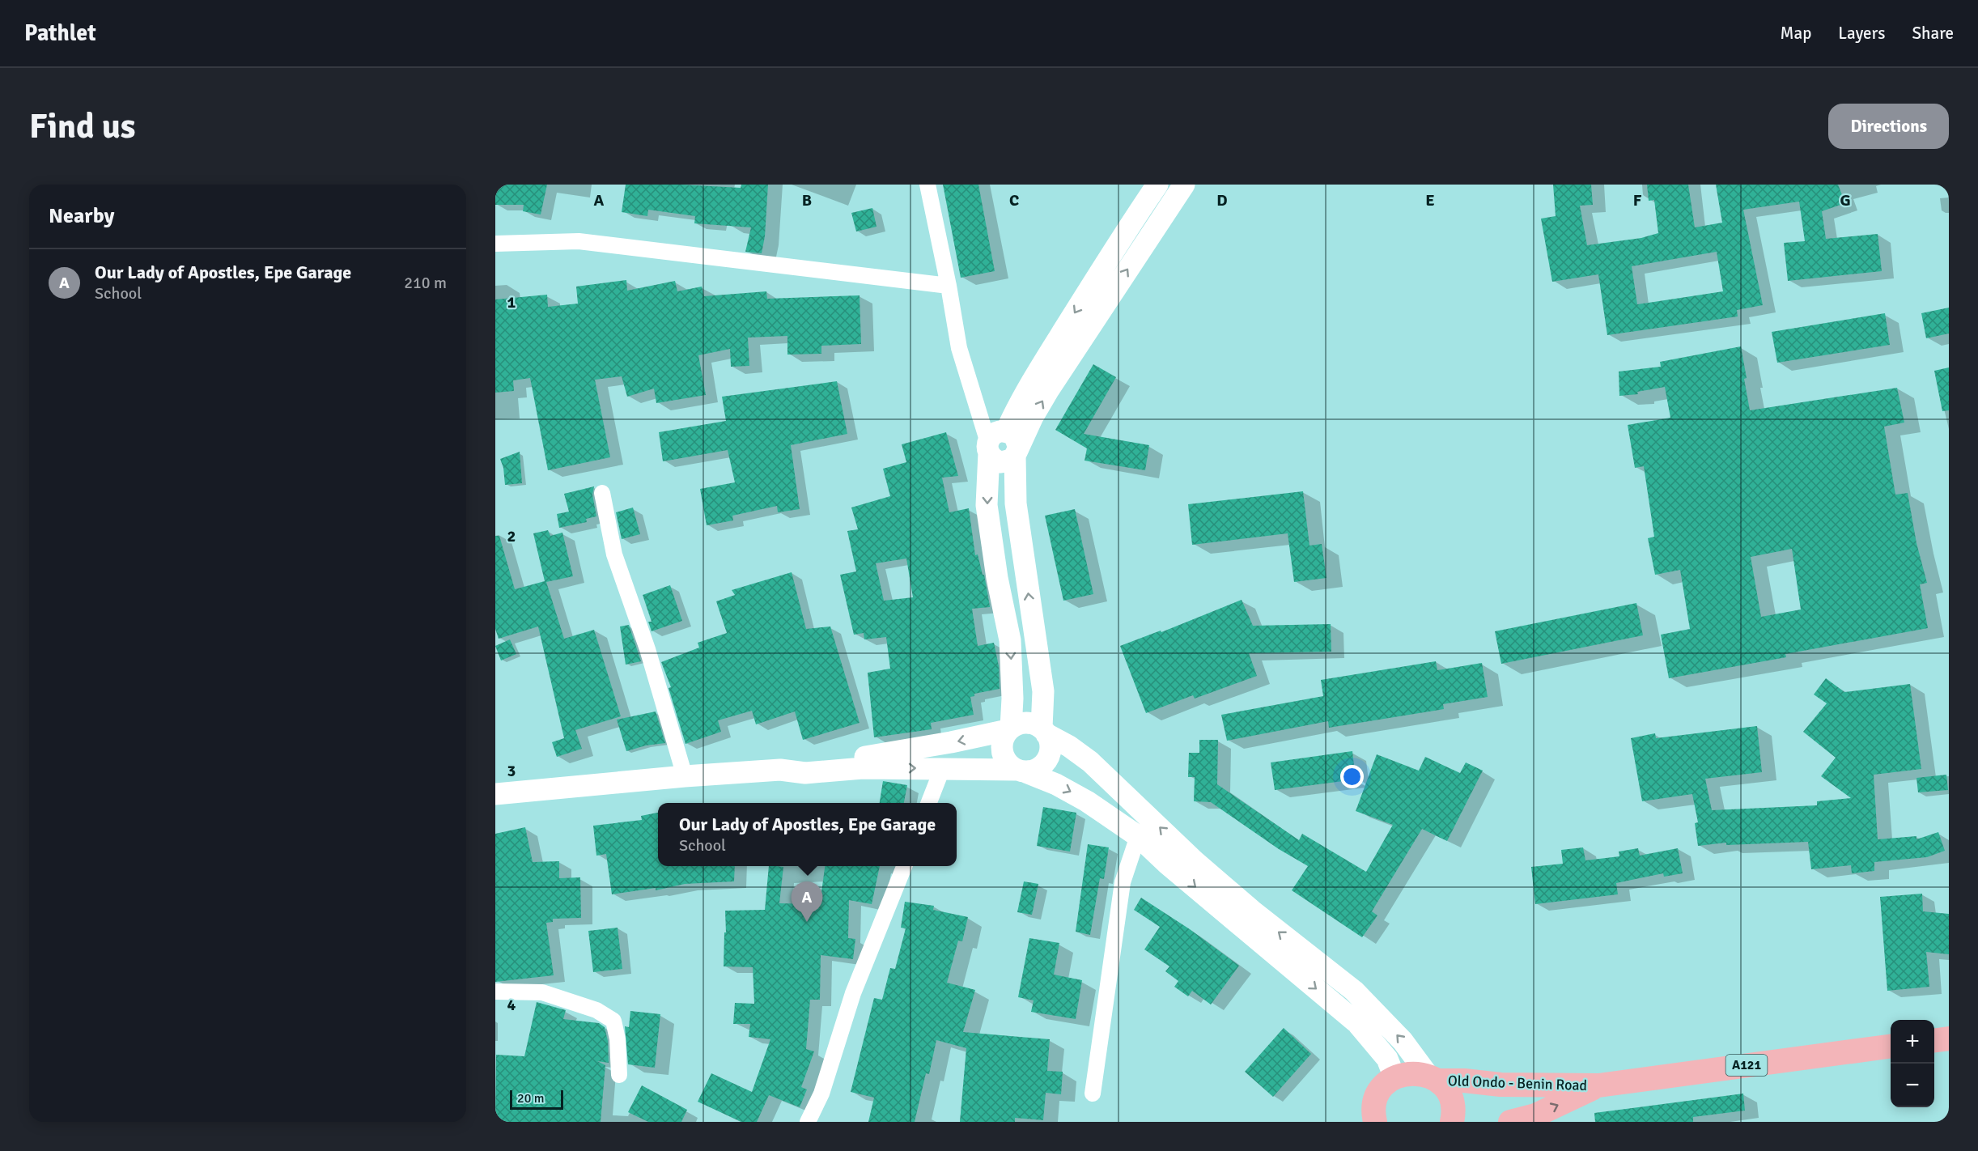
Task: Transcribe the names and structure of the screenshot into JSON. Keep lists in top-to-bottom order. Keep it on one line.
{"streets":{"main road":["A121","Old Ondo - Benin Road"]},"scale_bar":"20 m","page":{"header":"Pathlet","nav":["Map","Layers","Share"],"buttons":"Directions","title":"Find us","heading":"Nearby","list":[{"mark":"A","name":"Our Lady of Apostles, Epe Garage","note":"School","value":"210 m"}],"popup":["Our Lady of Apostles, Epe Garage","School"],"pins":"A","map_buttons":["+","−"],"scale":"20 m"},"grid":{"columns":["A","B","C","D","E","F","G"],"rows":["1","2","3","4"]}}
